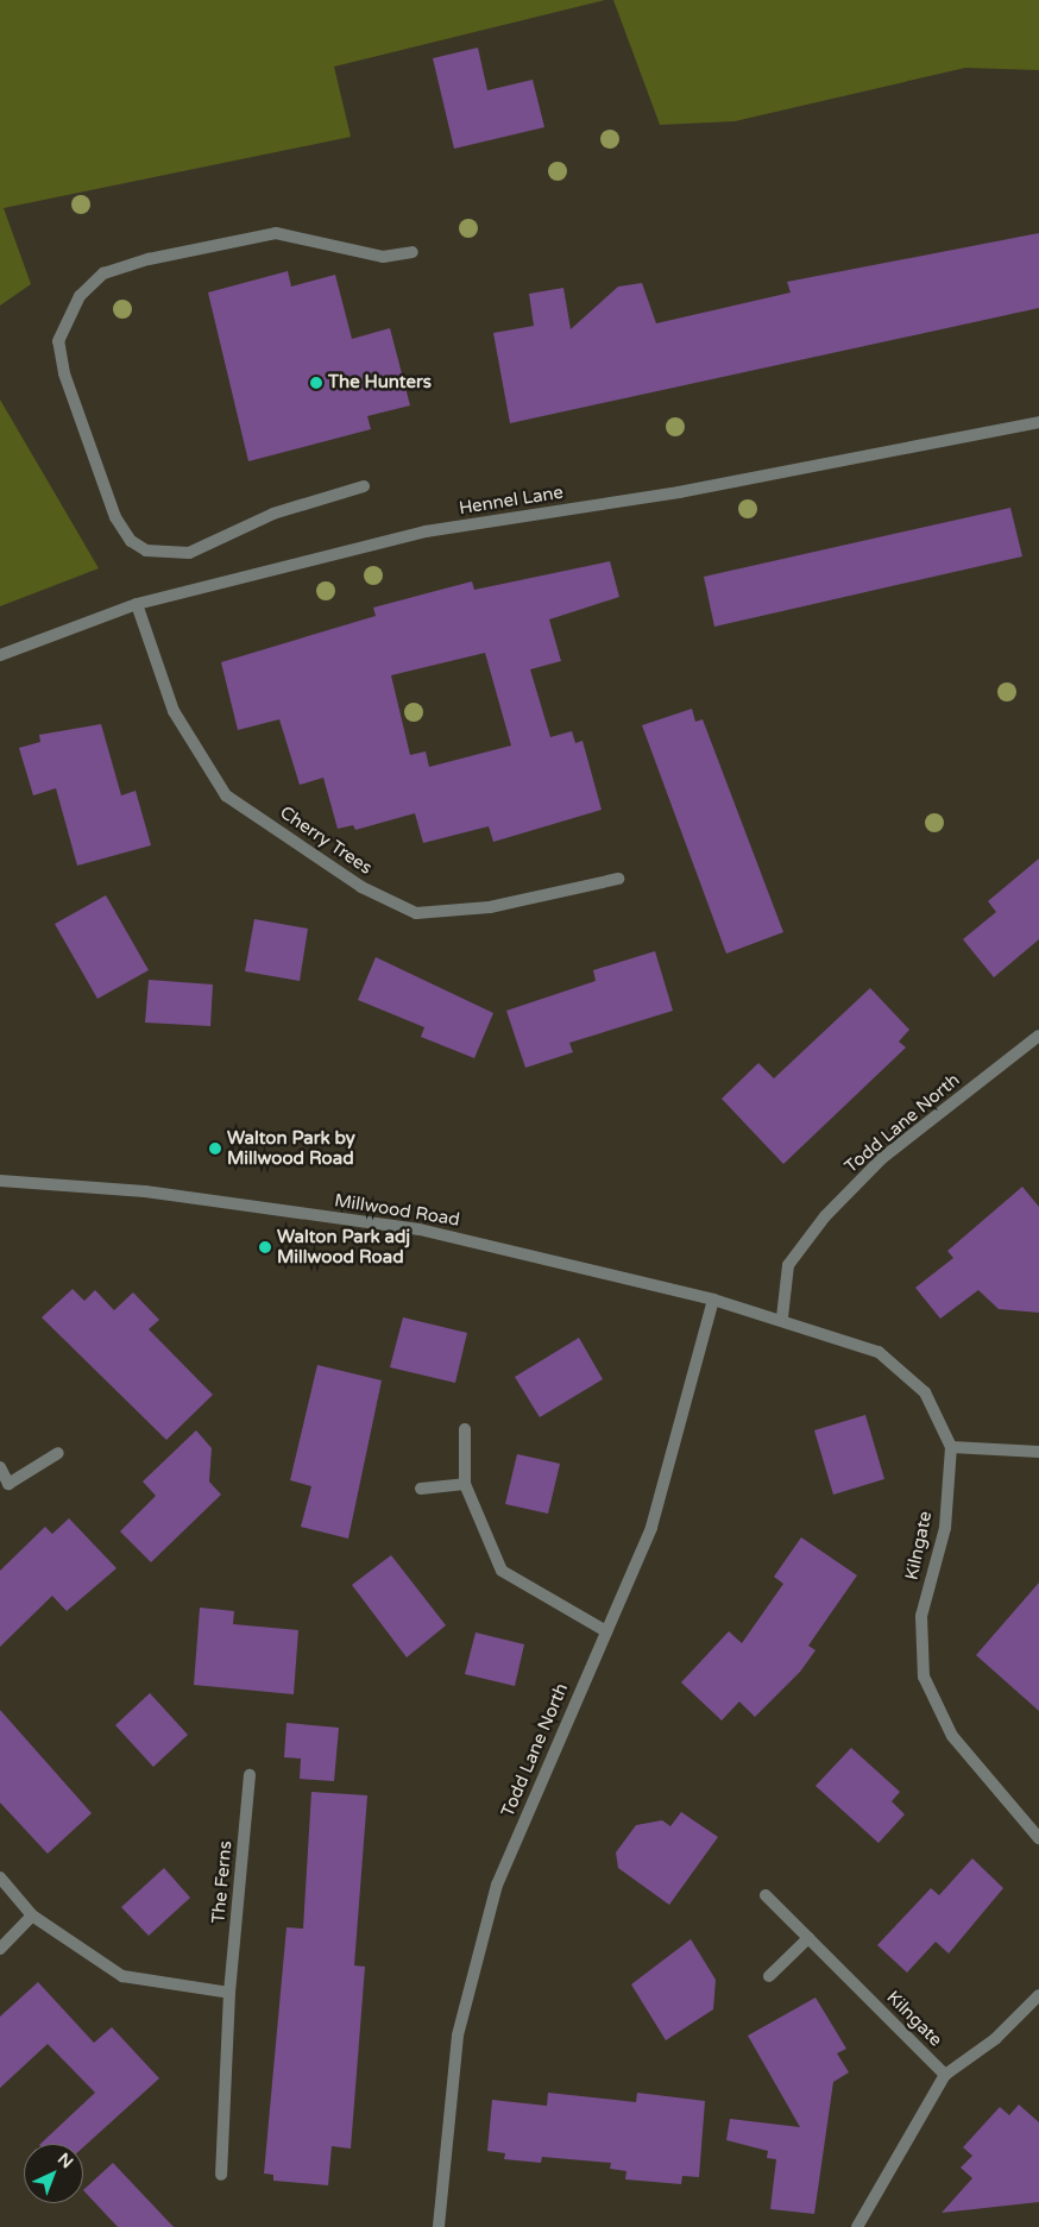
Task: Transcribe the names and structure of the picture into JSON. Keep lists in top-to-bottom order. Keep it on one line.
{"streets":{"street":["Hennel Lane","Cherry Trees","Todd Lane North","Millwood Road","Kilngate","The Ferns"]},"crossings":[["Hennel Lane","Cherry Trees"],["Todd Lane North","Millwood Road"],["Todd Lane North","Kilngate"],["Millwood Road","Kilngate"]],"places":["The Hunters","Walton Park by Millwood Road","Walton Park adj Millwood Road"],"north":"top right"}
